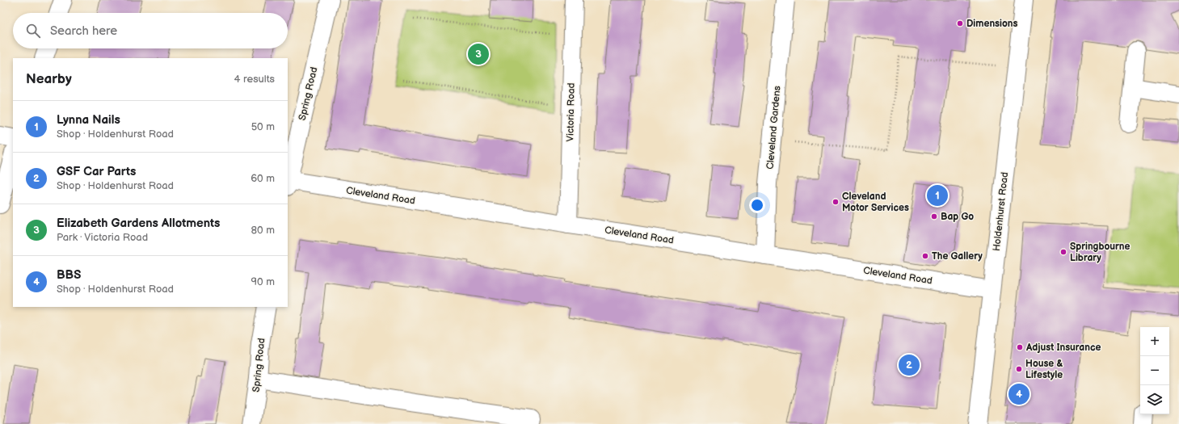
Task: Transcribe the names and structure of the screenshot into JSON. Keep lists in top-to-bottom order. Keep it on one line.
{"streets":{"street":["Spring Road","Victoria Road","Cleveland Gardens","Cleveland Road","Holdenhurst Road"]},"crossings":[["Victoria Road","Cleveland Road"],["Cleveland Gardens","Cleveland Road"],["Cleveland Road","Holdenhurst Road"]],"places":["Dimensions","Cleveland Motor Services","Bap Go","Springbourne Library","The Gallery","Adjust Insurance","House & Lifestyle"],"page":{"search":"Search here","pins":["3","1","2","4"],"heading":["Nearby","4 results"],"list":[{"mark":"1","name":"Lynna Nails","note":"Shop · Holdenhurst Road","value":"50 m"},{"mark":"2","name":"GSF Car Parts","note":"Shop · Holdenhurst Road","value":"60 m"},{"mark":"3","name":"Elizabeth Gardens Allotments","note":"Park · Victoria Road","value":"80 m"},{"mark":"4","name":"BBS","note":"Shop · Holdenhurst Road","value":"90 m"}],"map_buttons":["+","−"]}}
